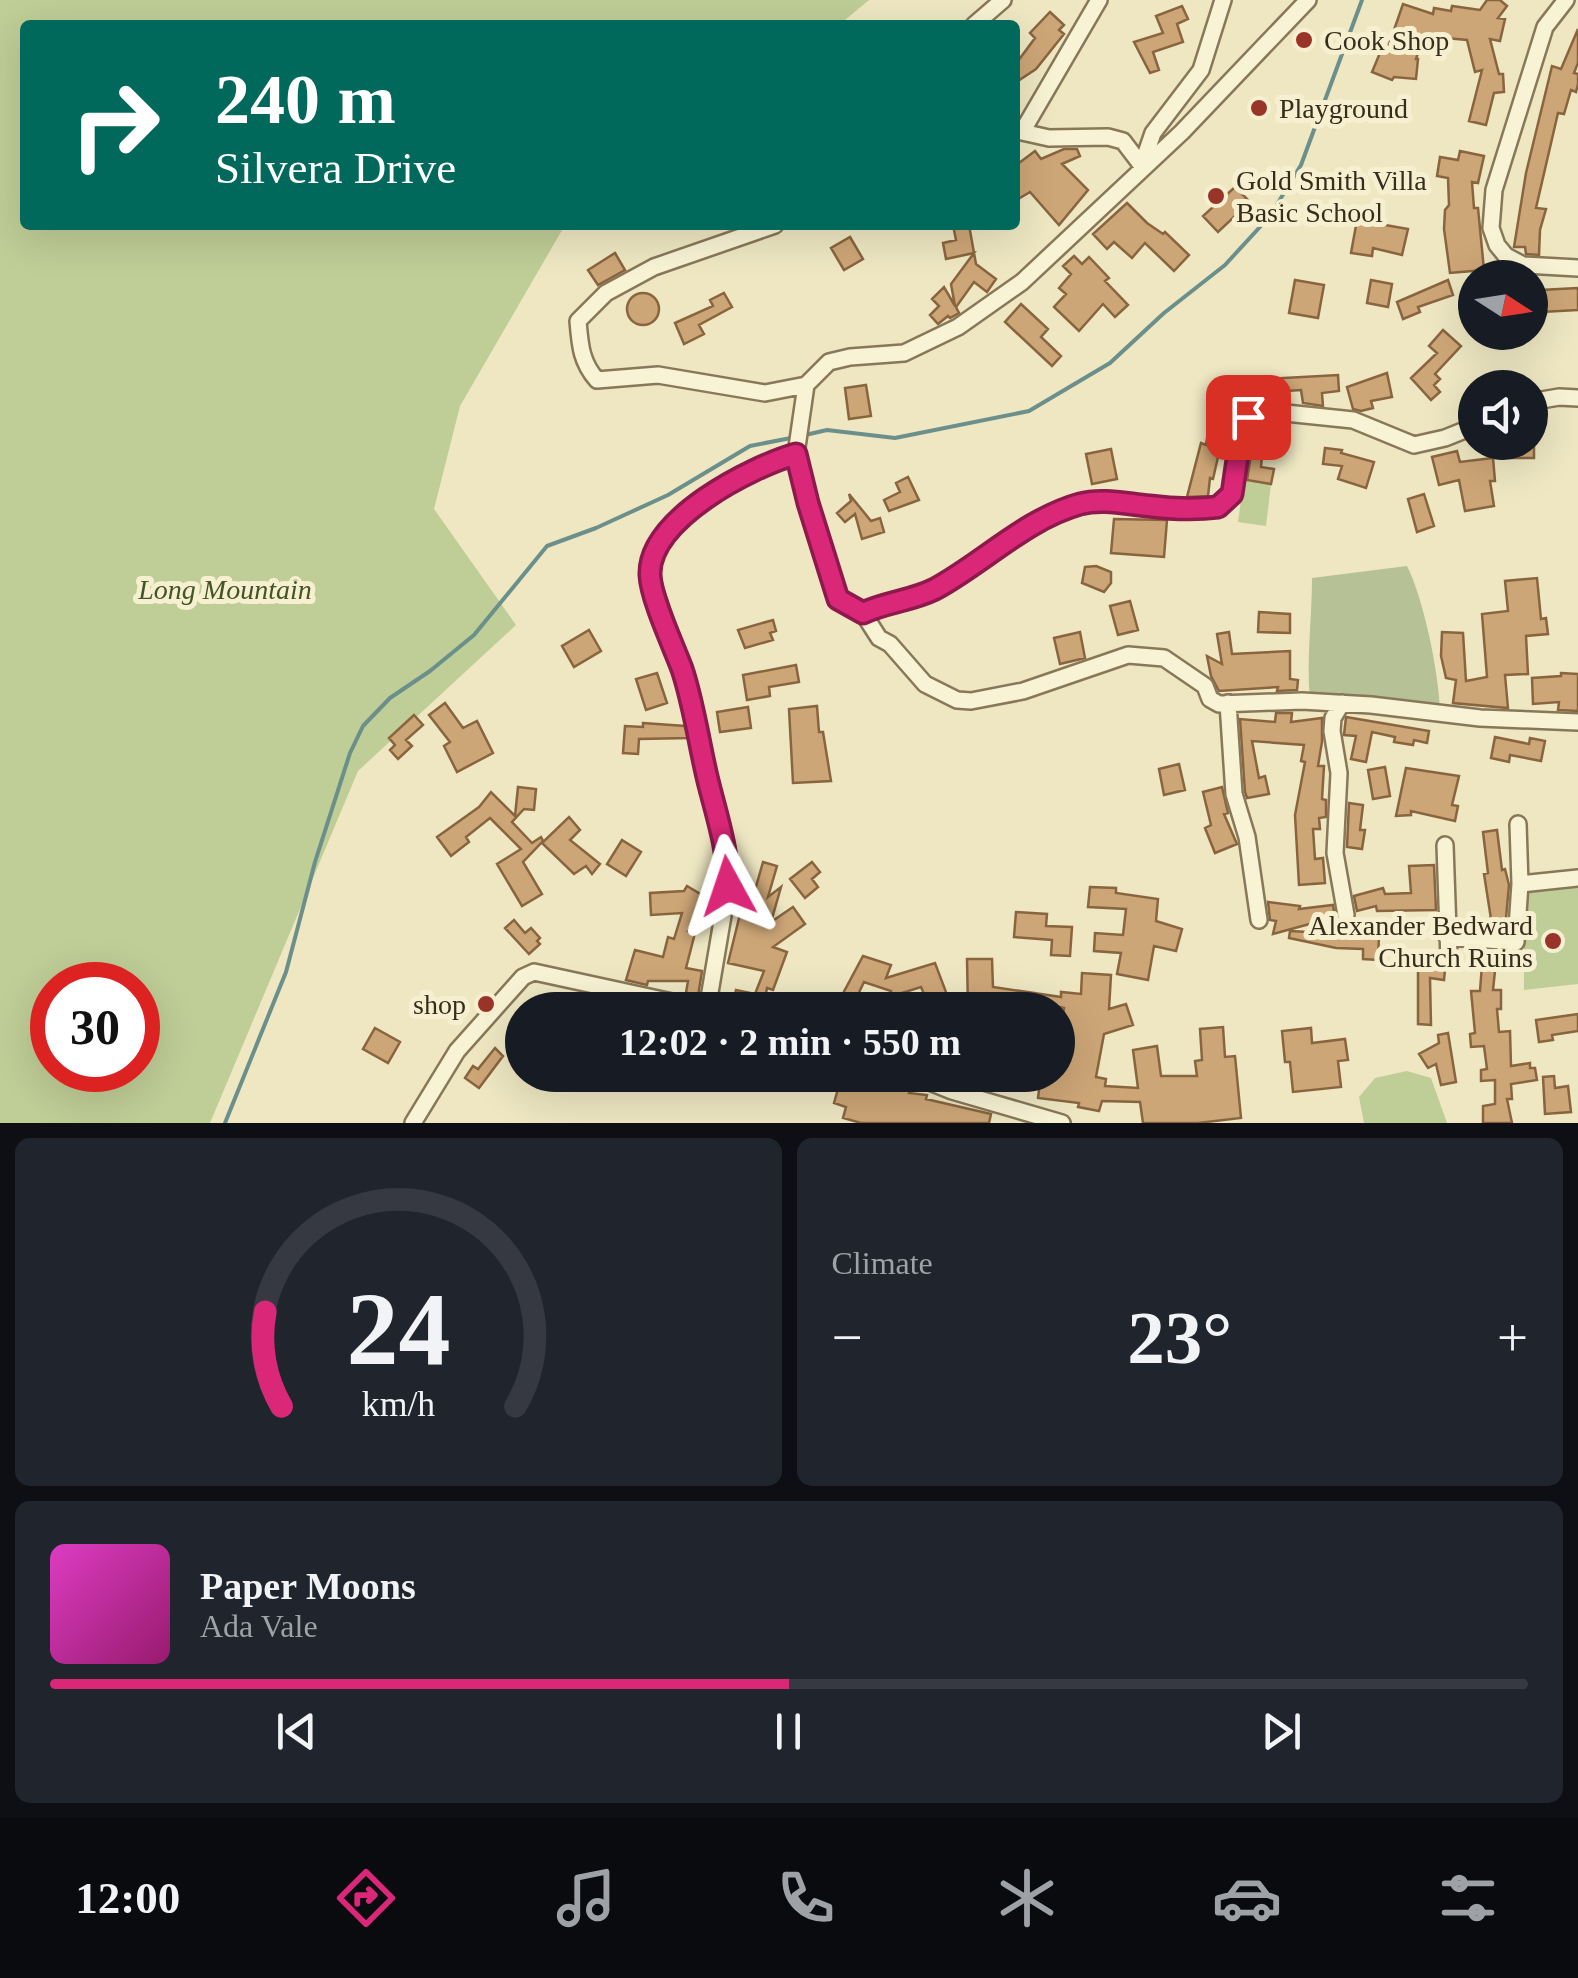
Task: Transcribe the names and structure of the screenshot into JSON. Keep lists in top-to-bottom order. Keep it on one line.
{"parks":["Long Mountain"],"places":["Cook Shop","Playground","Gold Smith Villa Basic School","Alexander Bedward Church Ruins","shop"],"north":"right","page":{"turn":["240 m","Silvera Drive"],"limit":"30","trip":"12:02 · 2 min · 550 m","tile":"Climate","heat":["−","23°","+"],"song":["Paper Moons","Ada Vale"],"tabs":"12:00","gauge":["24","km/h"]}}
